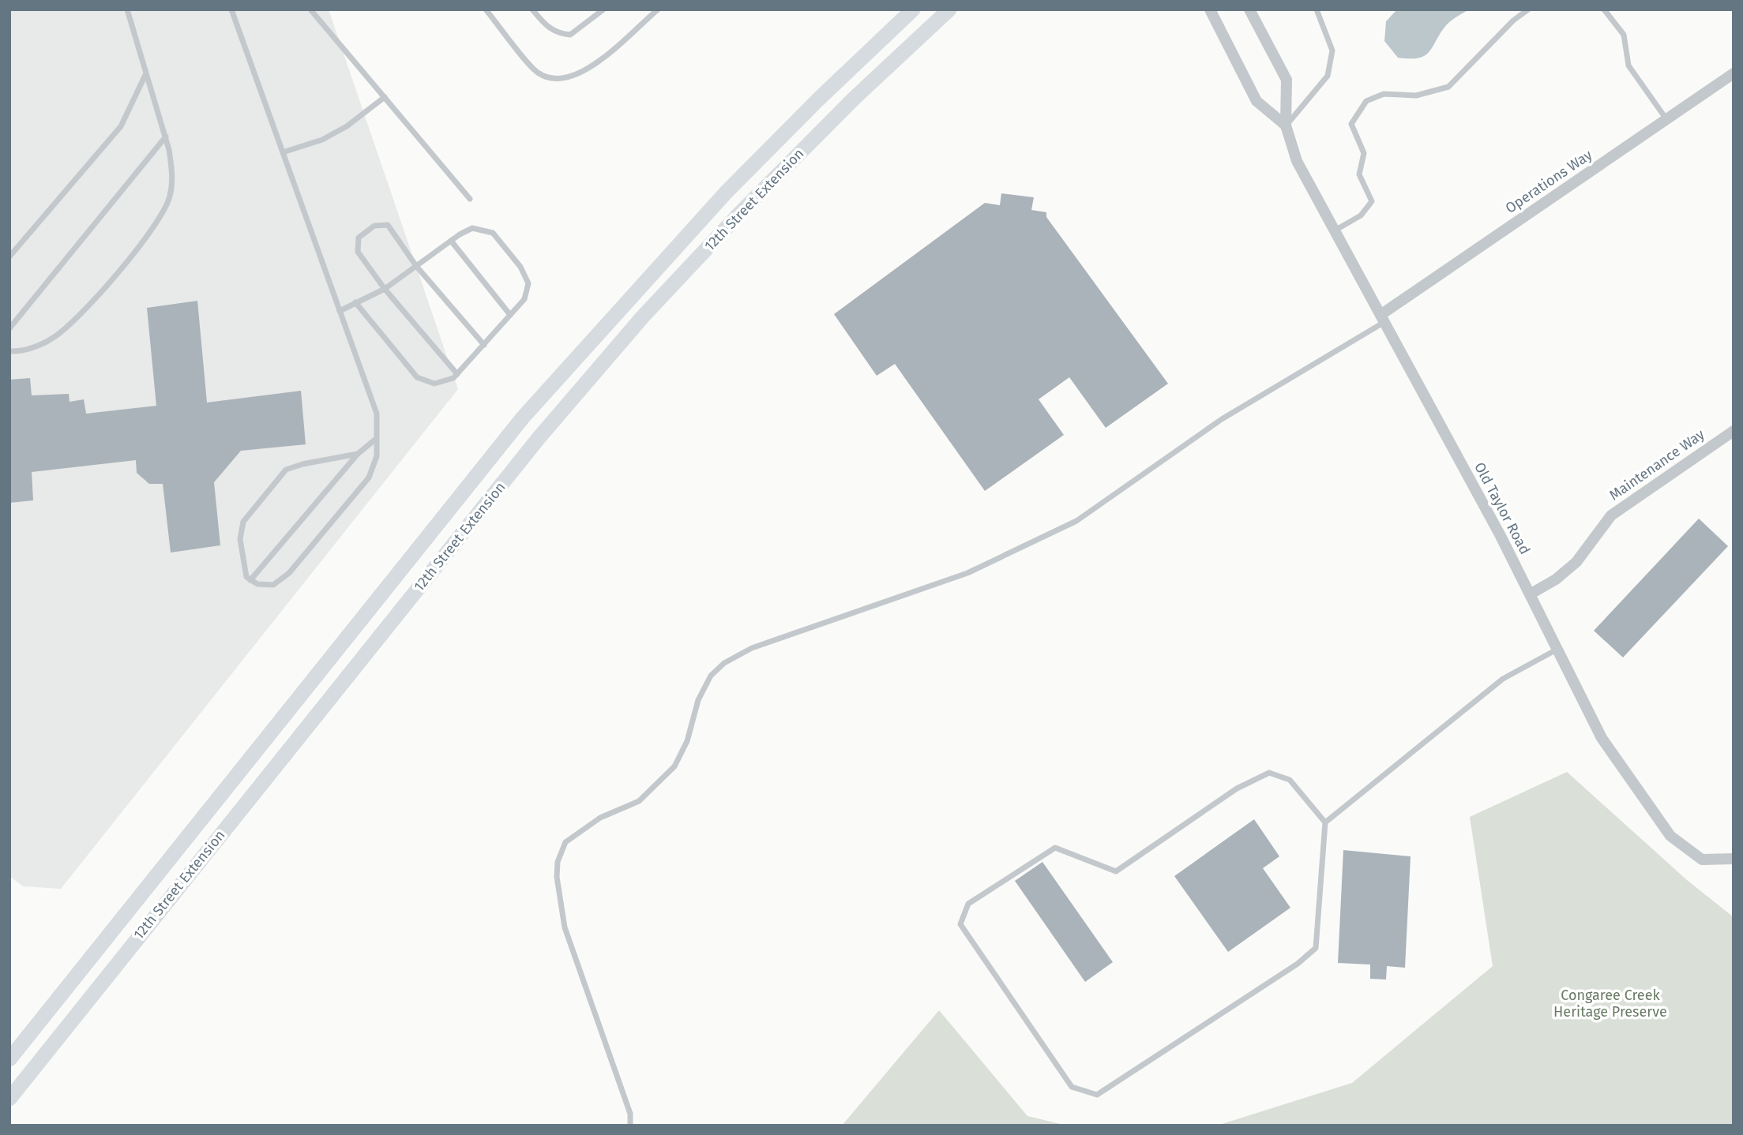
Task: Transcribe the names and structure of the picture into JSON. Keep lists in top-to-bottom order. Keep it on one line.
{"streets":{"main road":["12th Street Extension"],"street":["Operations Way","Maintenance Way","Old Taylor Road"]},"crossings":[["Operations Way","Old Taylor Road"],["Maintenance Way","Old Taylor Road"]],"parks":["Congaree Creek Heritage Preserve"]}
